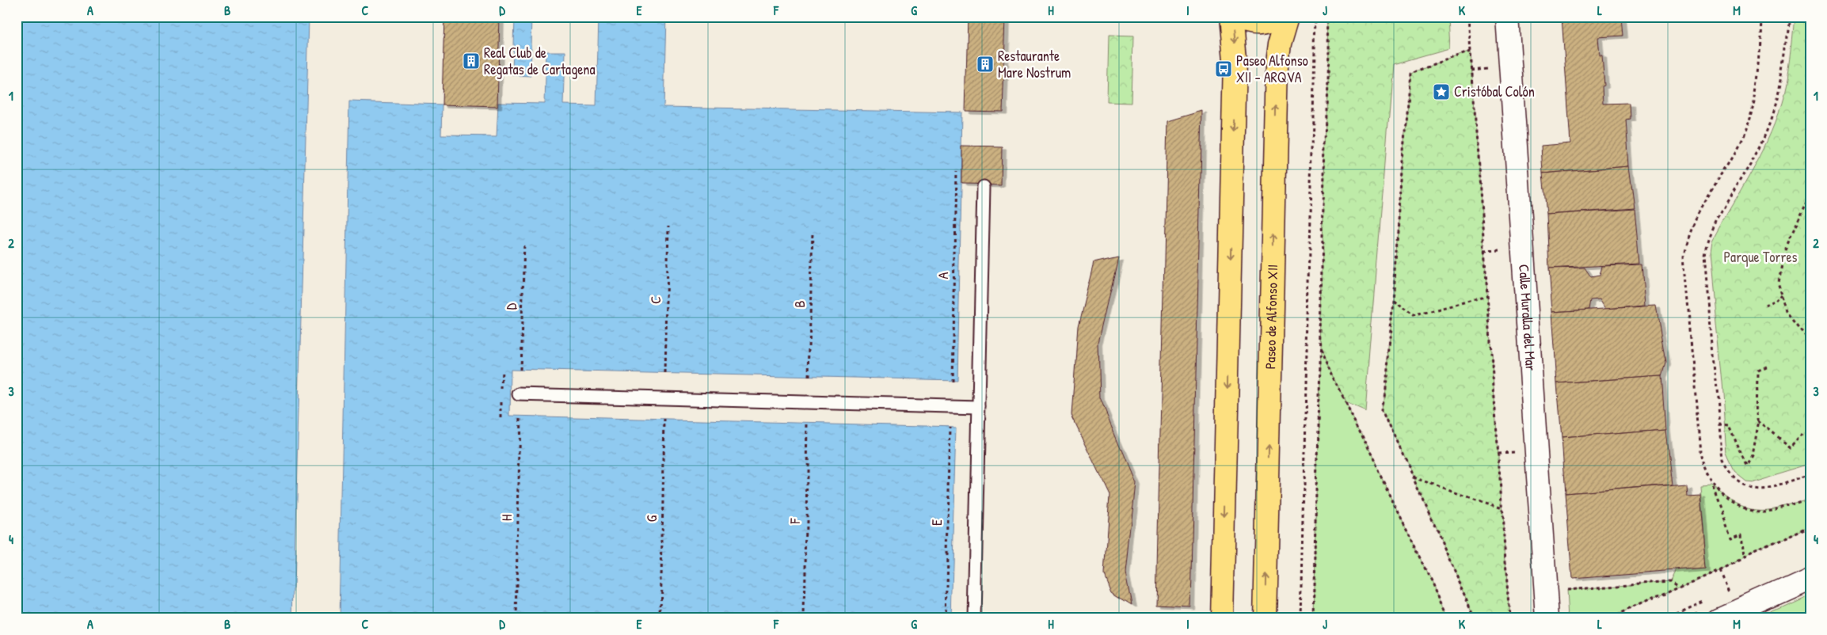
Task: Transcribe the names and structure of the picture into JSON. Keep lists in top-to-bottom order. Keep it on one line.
{"streets":{"main road":["Paseo de Alfonso XII"],"street":["Calle Muralla del Mar"],"path":["A","C","B","D","H","G","F","E"]},"parks":["Parque Torres"],"places":{"building":["Real Club de Regatas de Cartagena","Restaurante Mare Nostrum"],"bus stop":["Paseo Alfonso XII - ARQVA"],"place":["Cristóbal Colón"]},"grid":{"columns":["A","B","C","D","E","F","G","H","I","J","K","L","M"],"rows":["1","2","3","4"]}}
